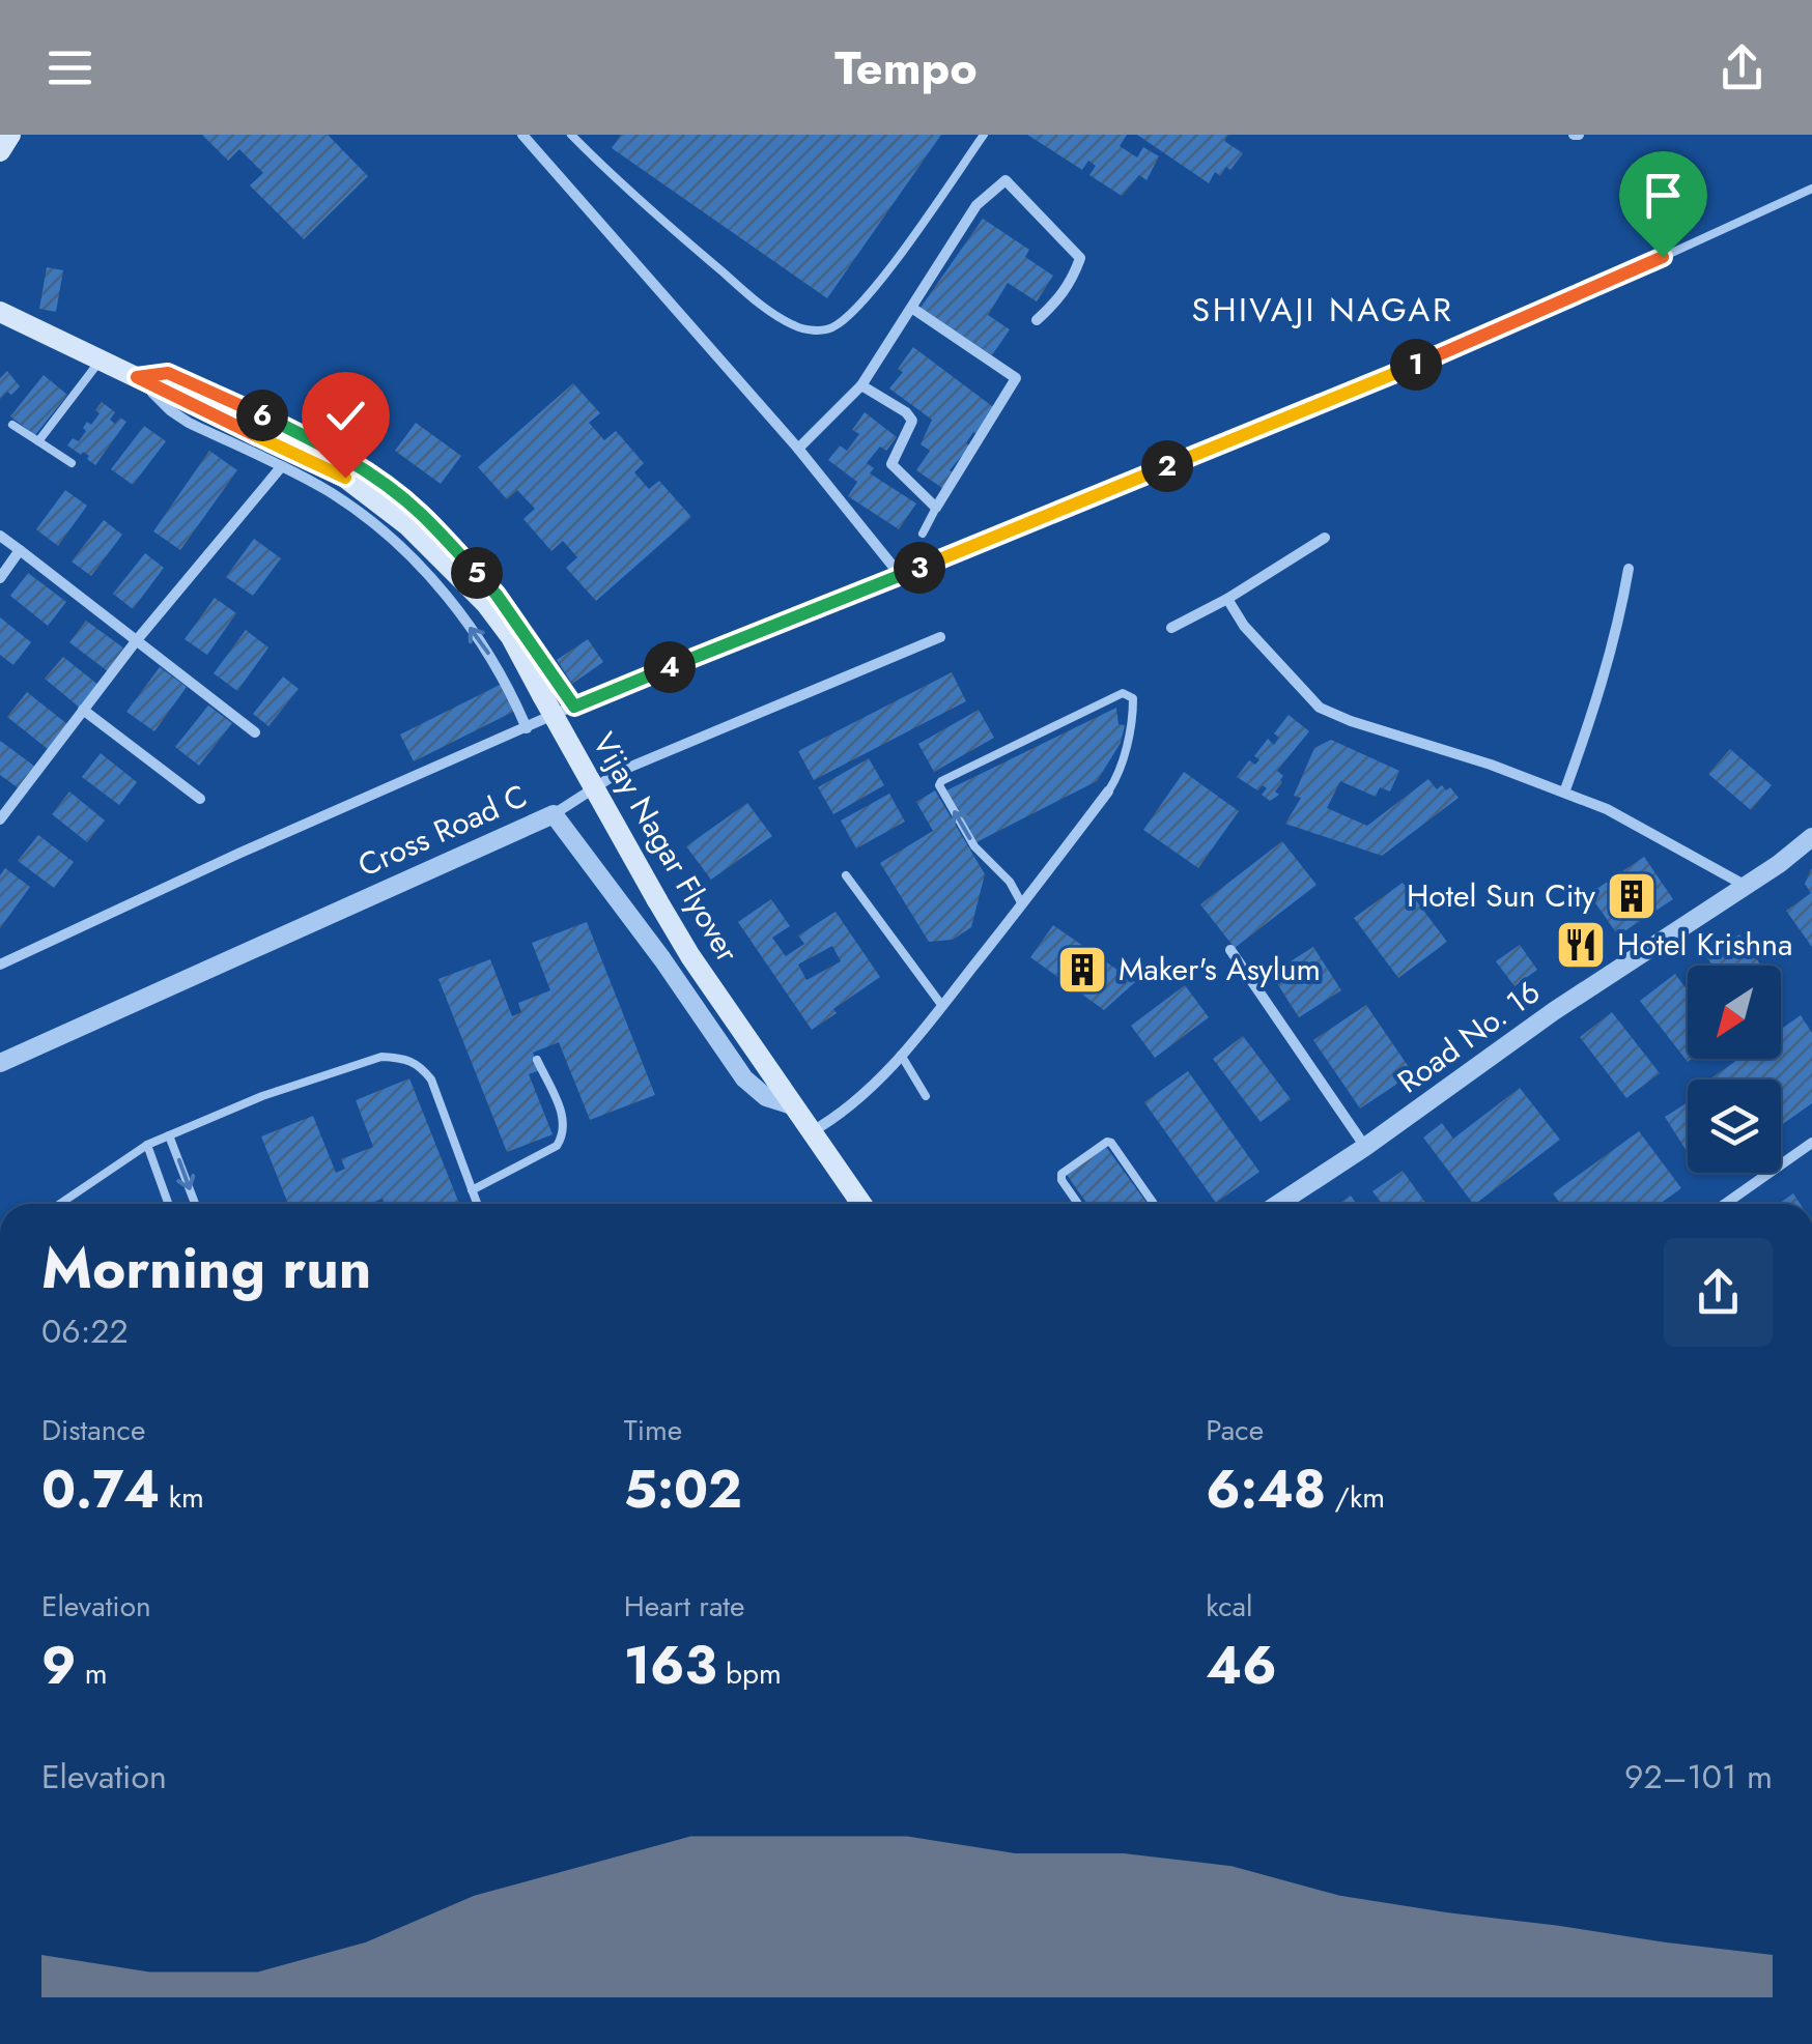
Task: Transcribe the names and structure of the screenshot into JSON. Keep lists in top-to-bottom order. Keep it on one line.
{"streets":{"main road":["Cross Road C","Vijay Nagar Flyover"],"street":["Road No. 16"]},"crossings":[["Cross Road C","Vijay Nagar Flyover"]],"districts":["SHIVAJI NAGAR"],"places":{"building":["Hotel Sun City","Maker's Asylum"],"restaurant":["Hotel Krishna"]},"north":"bottom left","page":{"header":"Tempo","pins":["1","6","2","3","5","4"],"heading":["Morning run","06:22"],"stats":[["Distance","0.74 km"],["Time","5:02"],["Pace","6:48 /km"],["Elevation","9 m"],["Heart rate","163 bpm"],["kcal","46"]],"chart":["Elevation","92–101 m"]}}
